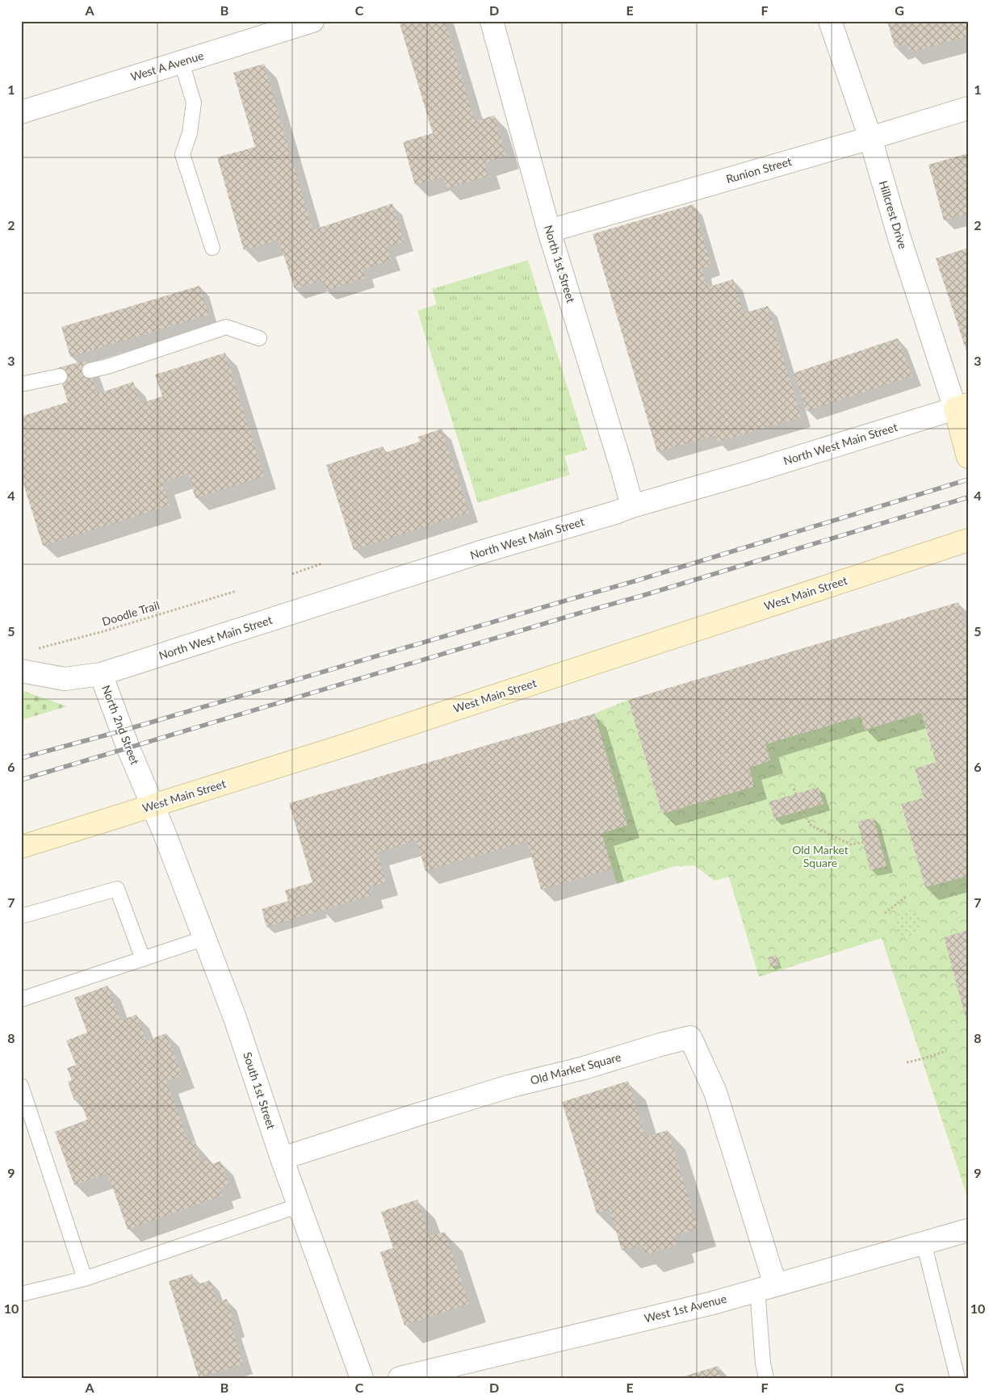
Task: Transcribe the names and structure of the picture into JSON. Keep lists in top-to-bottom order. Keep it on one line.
{"streets":{"main road":["West Main Street"],"street":["West A Avenue","Runion Street","Hillcrest Drive","North 1st Street","North West Main Street","North 2nd Street","Old Market Square","South 1st Street","West 1st Avenue"],"path":["Doodle Trail"]},"crossings":[["Runion Street","Hillcrest Drive"],["Runion Street","North 1st Street"],["Hillcrest Drive","North West Main Street"],["North 1st Street","North West Main Street"],["North West Main Street","North 2nd Street"],["West Main Street","North 2nd Street"],["West Main Street","South 1st Street"],["North 2nd Street","South 1st Street"],["Old Market Square","South 1st Street"],["Old Market Square","West 1st Avenue"]],"parks":["Old Market Square"],"grid":{"columns":["A","B","C","D","E","F","G"],"rows":["1","2","3","4","5","6","7","8","9","10"]}}
